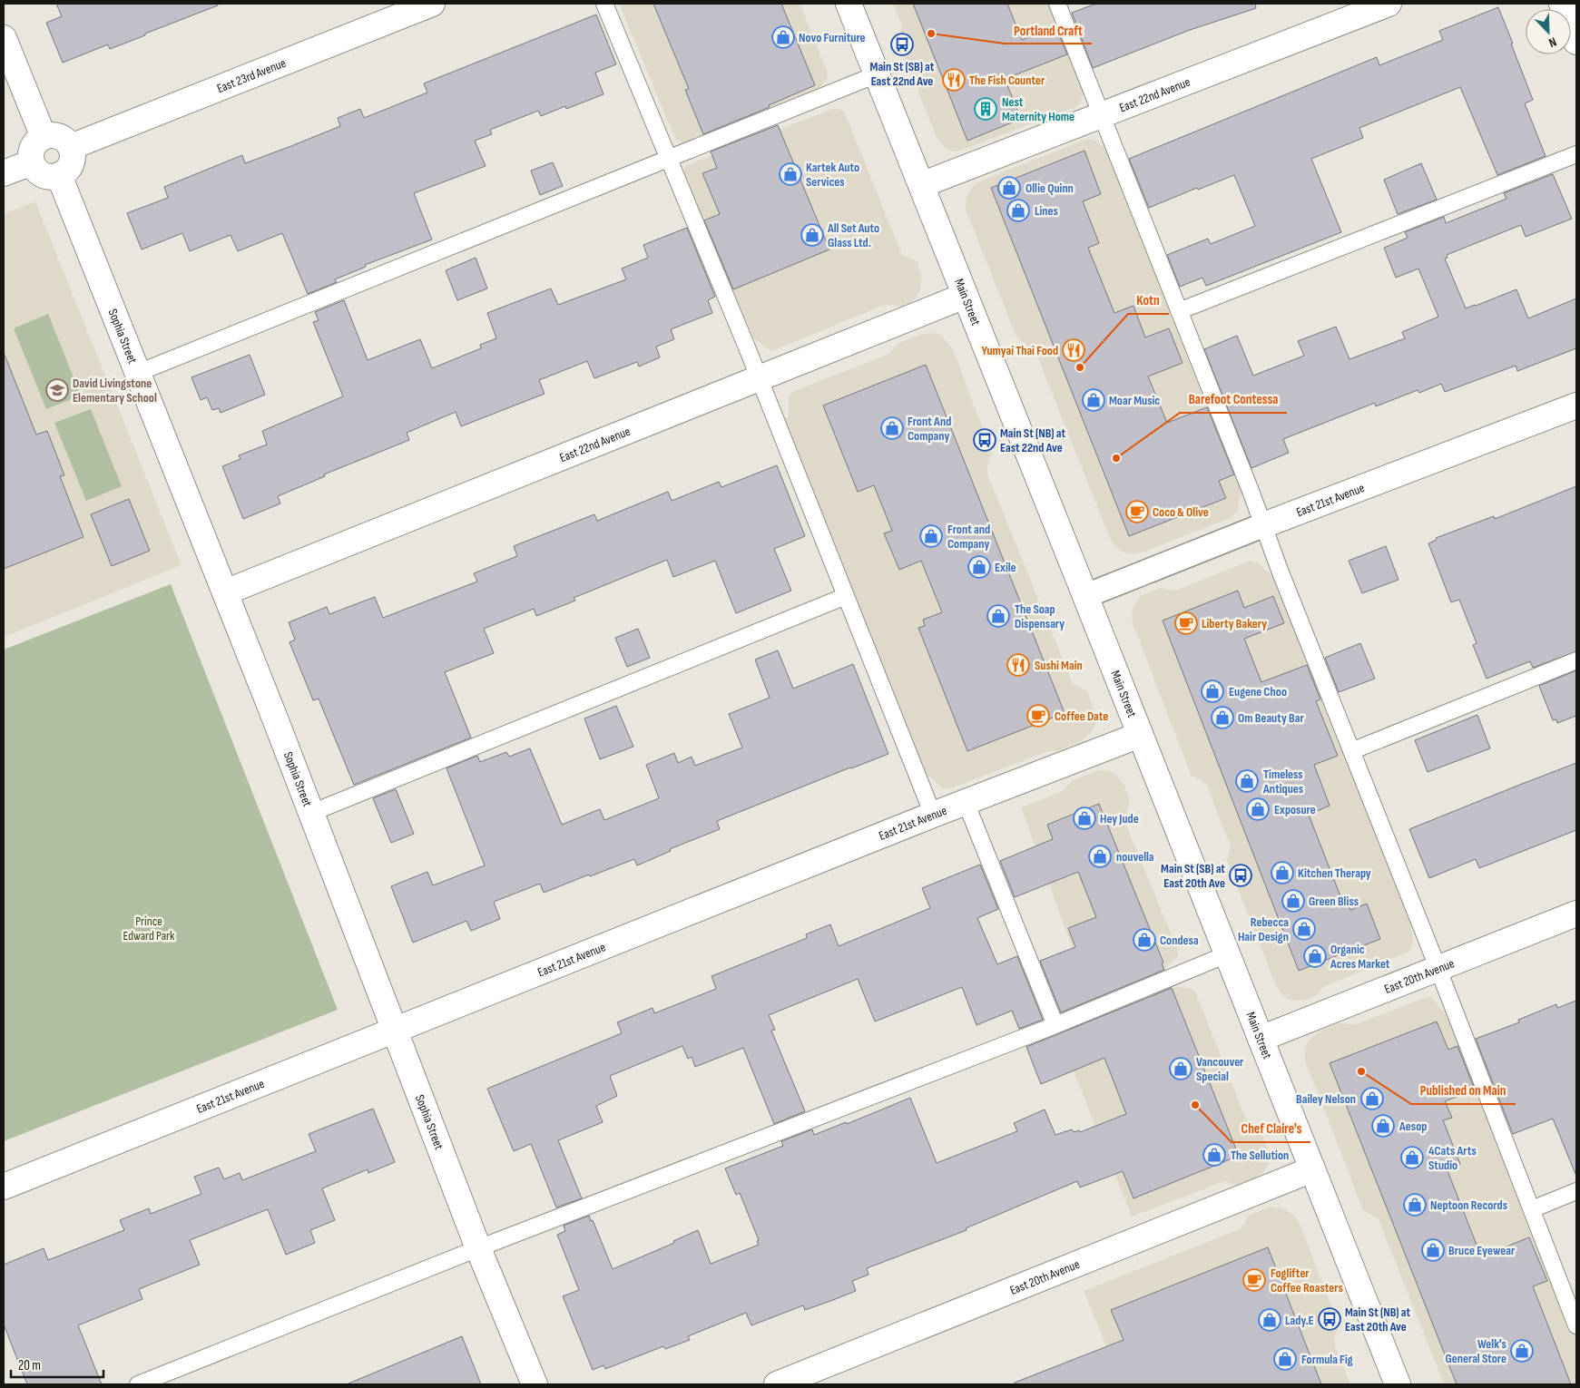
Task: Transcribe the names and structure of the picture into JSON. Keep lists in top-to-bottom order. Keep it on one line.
{"streets":{"street":["East 23rd Avenue","East 22nd Avenue","Main Street","Sophia Street","East 21st Avenue","East 20th Avenue"]},"crossings":[["East 23rd Avenue","Sophia Street"],["East 22nd Avenue","Main Street"],["East 22nd Avenue","Sophia Street"],["Main Street","East 21st Avenue"],["Main Street","East 20th Avenue"],["Sophia Street","East 21st Avenue"]],"parks":["Prince Edward Park"],"places":{"other":["Portland Craft","Kotn","Barefoot Contessa","Published on Main","Chef Claire's"],"shop":["Novo Furniture","Kartek Auto Services","Ollie Quinn","Lines","All Set Auto Glass Ltd.","Moar Music","Front And Company","Front and Company","Exile","The Soap Dispensary","Eugene Choo","Om Beauty Bar","Timeless Antiques","Exposure","Hey Jude","nouvella","Kitchen Therapy","Green Bliss","Rebecca Hair Design","Condesa","Organic Acres Market","Vancouver Special","Bailey Nelson","Aesop","The Sellution","4Cats Arts Studio","Neptoon Records","Bruce Eyewear","Lady.E","Welk's General Store","Formula Fig"],"bus stop":["Main St (SB) at East 22nd Ave","Main St (NB) at East 22nd Ave","Main St (SB) at East 20th Ave","Main St (NB) at East 20th Ave"],"restaurant":["The Fish Counter","Yumyai Thai Food","Sushi Main"],"building":["Nest Maternity Home"],"school or university":["David Livingstone Elementary School"],"cafe":["Coco & Olive","Liberty Bakery","Coffee Date","Foglifter Coffee Roasters"]},"scale_bar":"20 m","north":"bottom right"}
